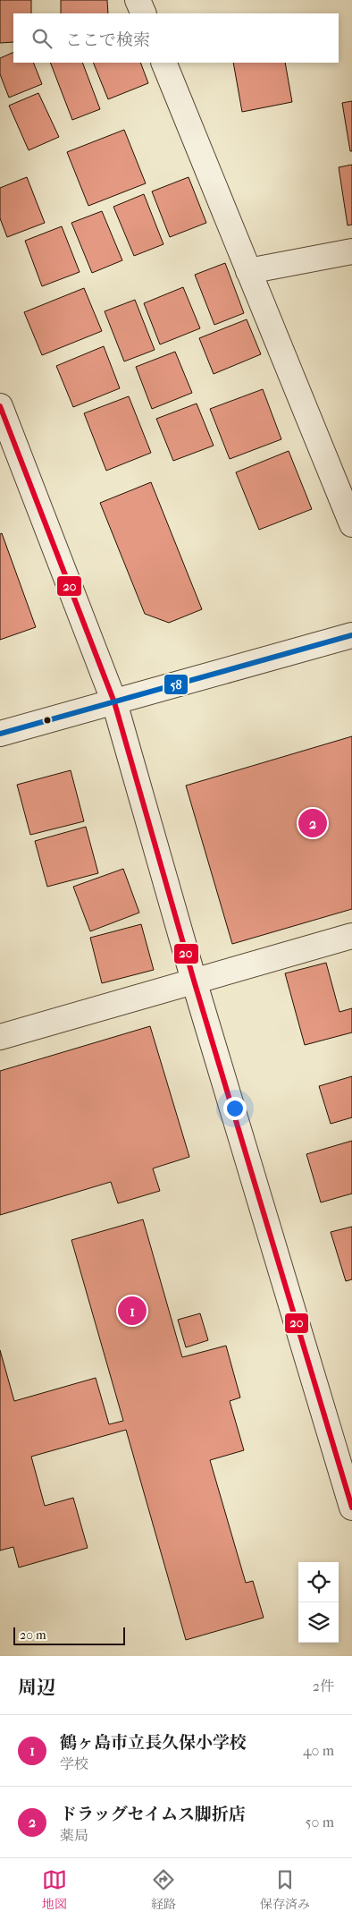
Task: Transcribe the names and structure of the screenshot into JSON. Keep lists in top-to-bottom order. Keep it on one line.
{"lines":["transit line 20","transit line 58"],"scale_bar":"20 m","page":{"search":"ここで検索","pins":["2","1"],"scale":"20 m","heading":["周辺","2件"],"list":[{"mark":"1","name":"鶴ヶ島市立長久保小学校","note":"学校","value":"40 m"},{"mark":"2","name":"ドラッグセイムス脚折店","note":"薬局","value":"50 m"}],"nav":["地図","経路","保存済み"]}}
